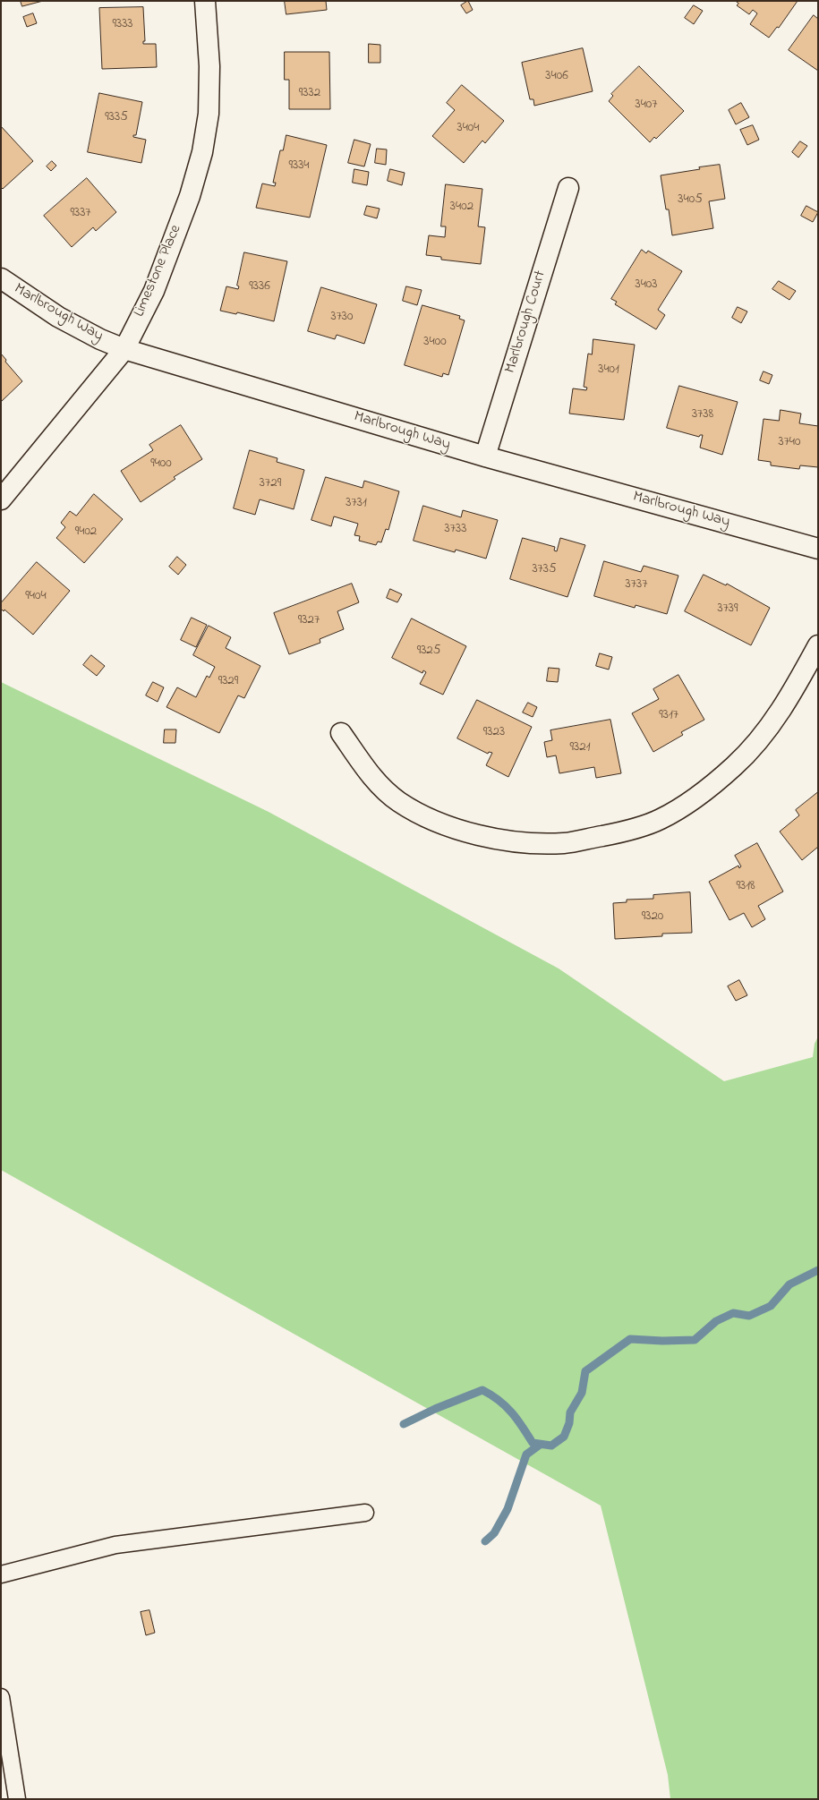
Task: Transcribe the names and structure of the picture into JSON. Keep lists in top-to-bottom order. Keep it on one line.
{"streets":{"street":["Limestone Place","Marlbrough Way","Marlbrough Court"]},"crossings":[["Limestone Place","Marlbrough Way"],["Marlbrough Way","Marlbrough Court"]],"house_numbers":["9333","3406","9332","3407","9335","3404","9334","3405","3402","9337","3403","9336","3730","3400","3401","3738","3740","9400","3729","3731","3733","9402","3735","3737","9404","3739","9327","9325","9329","9317","9323","9321","9318","9320"]}
